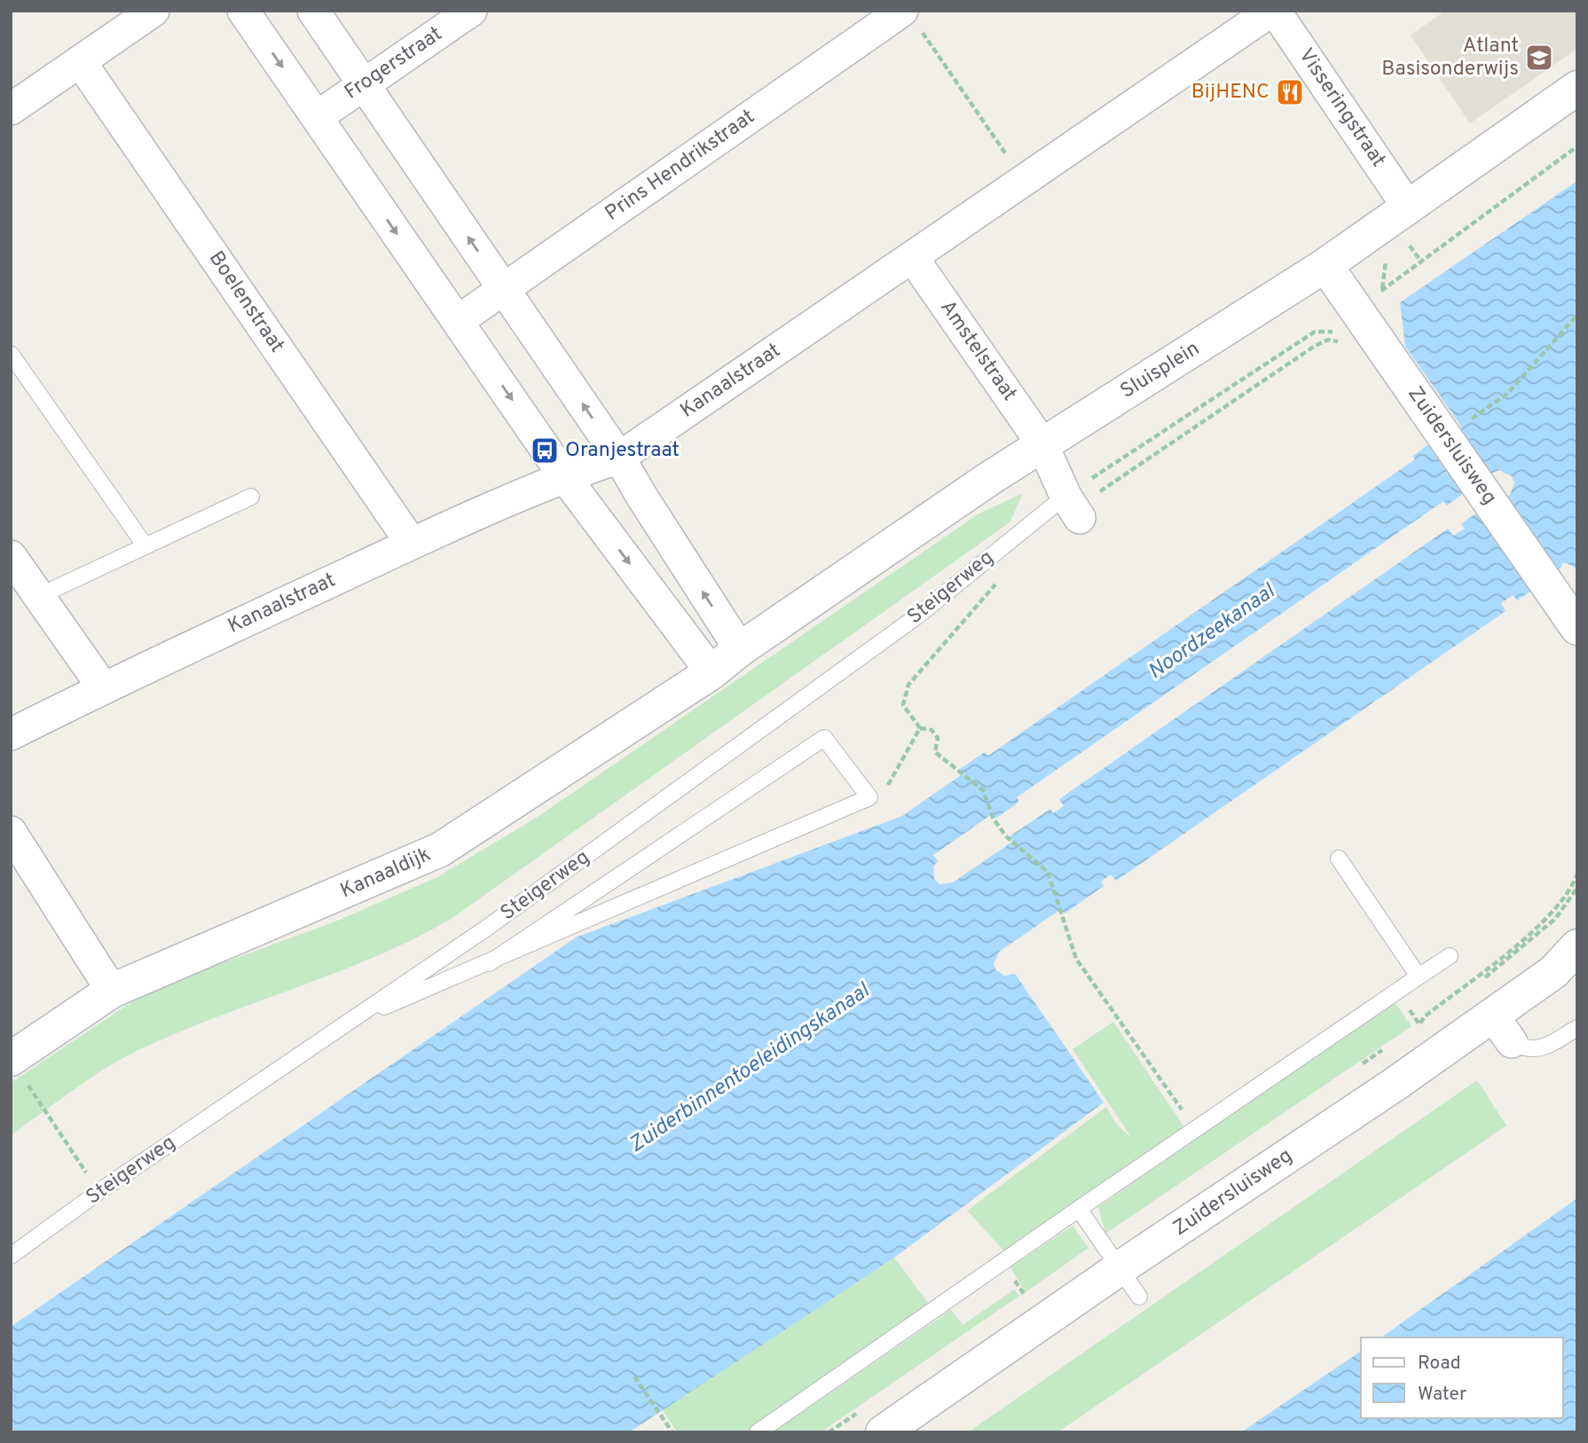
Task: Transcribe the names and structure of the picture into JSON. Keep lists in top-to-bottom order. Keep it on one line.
{"streets":{"street":["Frogerstraat","Visseringstraat","Prins Hendrikstraat","Boelenstraat","Amstelstraat","Sluisplein","Kanaalstraat","Zuidersluisweg","Kanaaldijk"],"lane":["Steigerweg"]},"crossings":[["Visseringstraat","Sluisplein"],["Visseringstraat","Kanaalstraat"],["Boelenstraat","Kanaalstraat"],["Amstelstraat","Sluisplein"],["Amstelstraat","Kanaalstraat"],["Amstelstraat","Steigerweg"],["Sluisplein","Zuidersluisweg"],["Sluisplein","Kanaaldijk"]],"water":["Noordzeekanaal","Zuiderbinnentoeleidingskanaal"],"places":{"school or university":["Atlant Basisonderwijs"],"restaurant":["BijHENC"],"bus stop":["Oranjestraat"]},"legend":["Road","Water"]}
